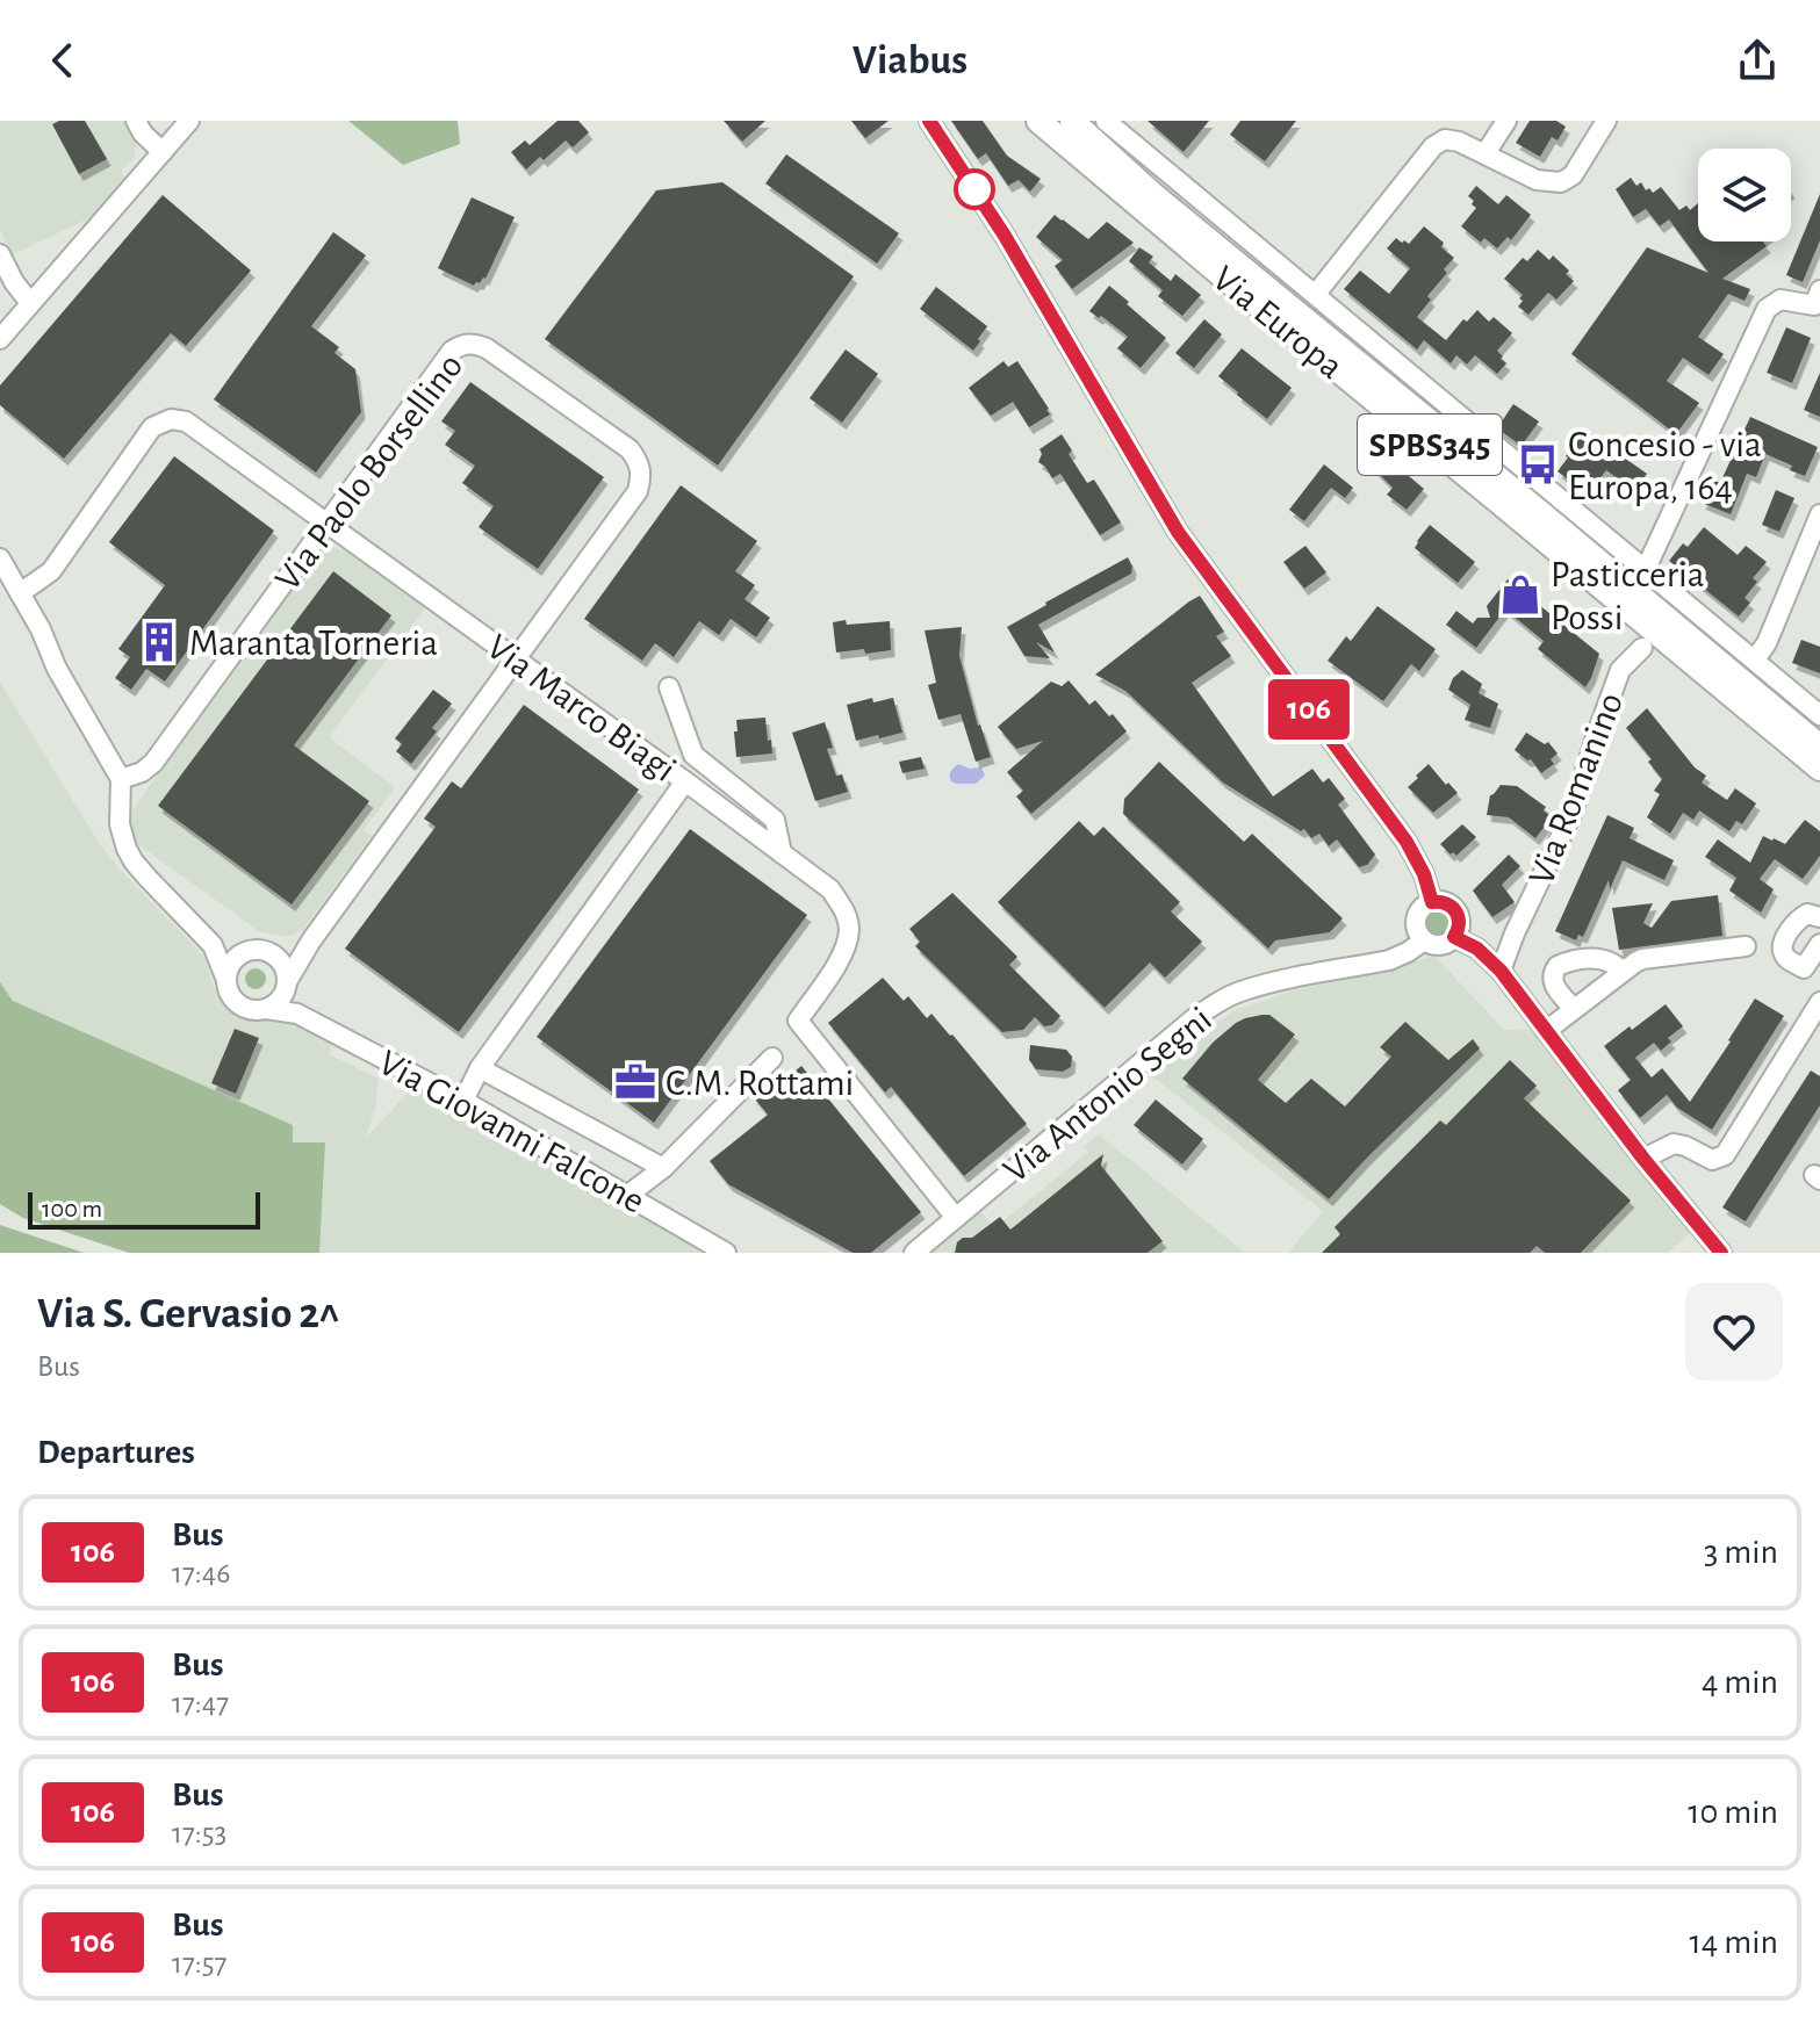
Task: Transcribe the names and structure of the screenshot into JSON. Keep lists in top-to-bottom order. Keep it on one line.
{"streets":{"main road":["Via Europa","SPBS345"],"street":["Via Paolo Borsellino","Via Marco Biagi","Via Romanino","Via Antonio Segni","Via Giovanni Falcone"]},"crossings":[["Via Paolo Borsellino","Via Marco Biagi"],["Via Paolo Borsellino","Via Giovanni Falcone"],["Via Marco Biagi","Via Antonio Segni"]],"places":{"bus stop":["Concesio - via Europa, 164"],"shop":["Pasticceria Possi"],"building":["Maranta Torneria"],"office":["C.M. Rottami"]},"lines":["bus line 106"],"scale_bar":"100 m","page":{"header":"Viabus","on_map":"106","scale":"100 m","heading":[["Via S. Gervasio 2^","Bus"],"Departures"],"list":[{"mark":"106","name":"Bus","note":"17:46","value":"3 min"},{"mark":"106","name":"Bus","note":"17:47","value":"4 min"},{"mark":"106","name":"Bus","note":"17:53","value":"10 min"},{"mark":"106","name":"Bus","note":"17:57","value":"14 min"}]}}
